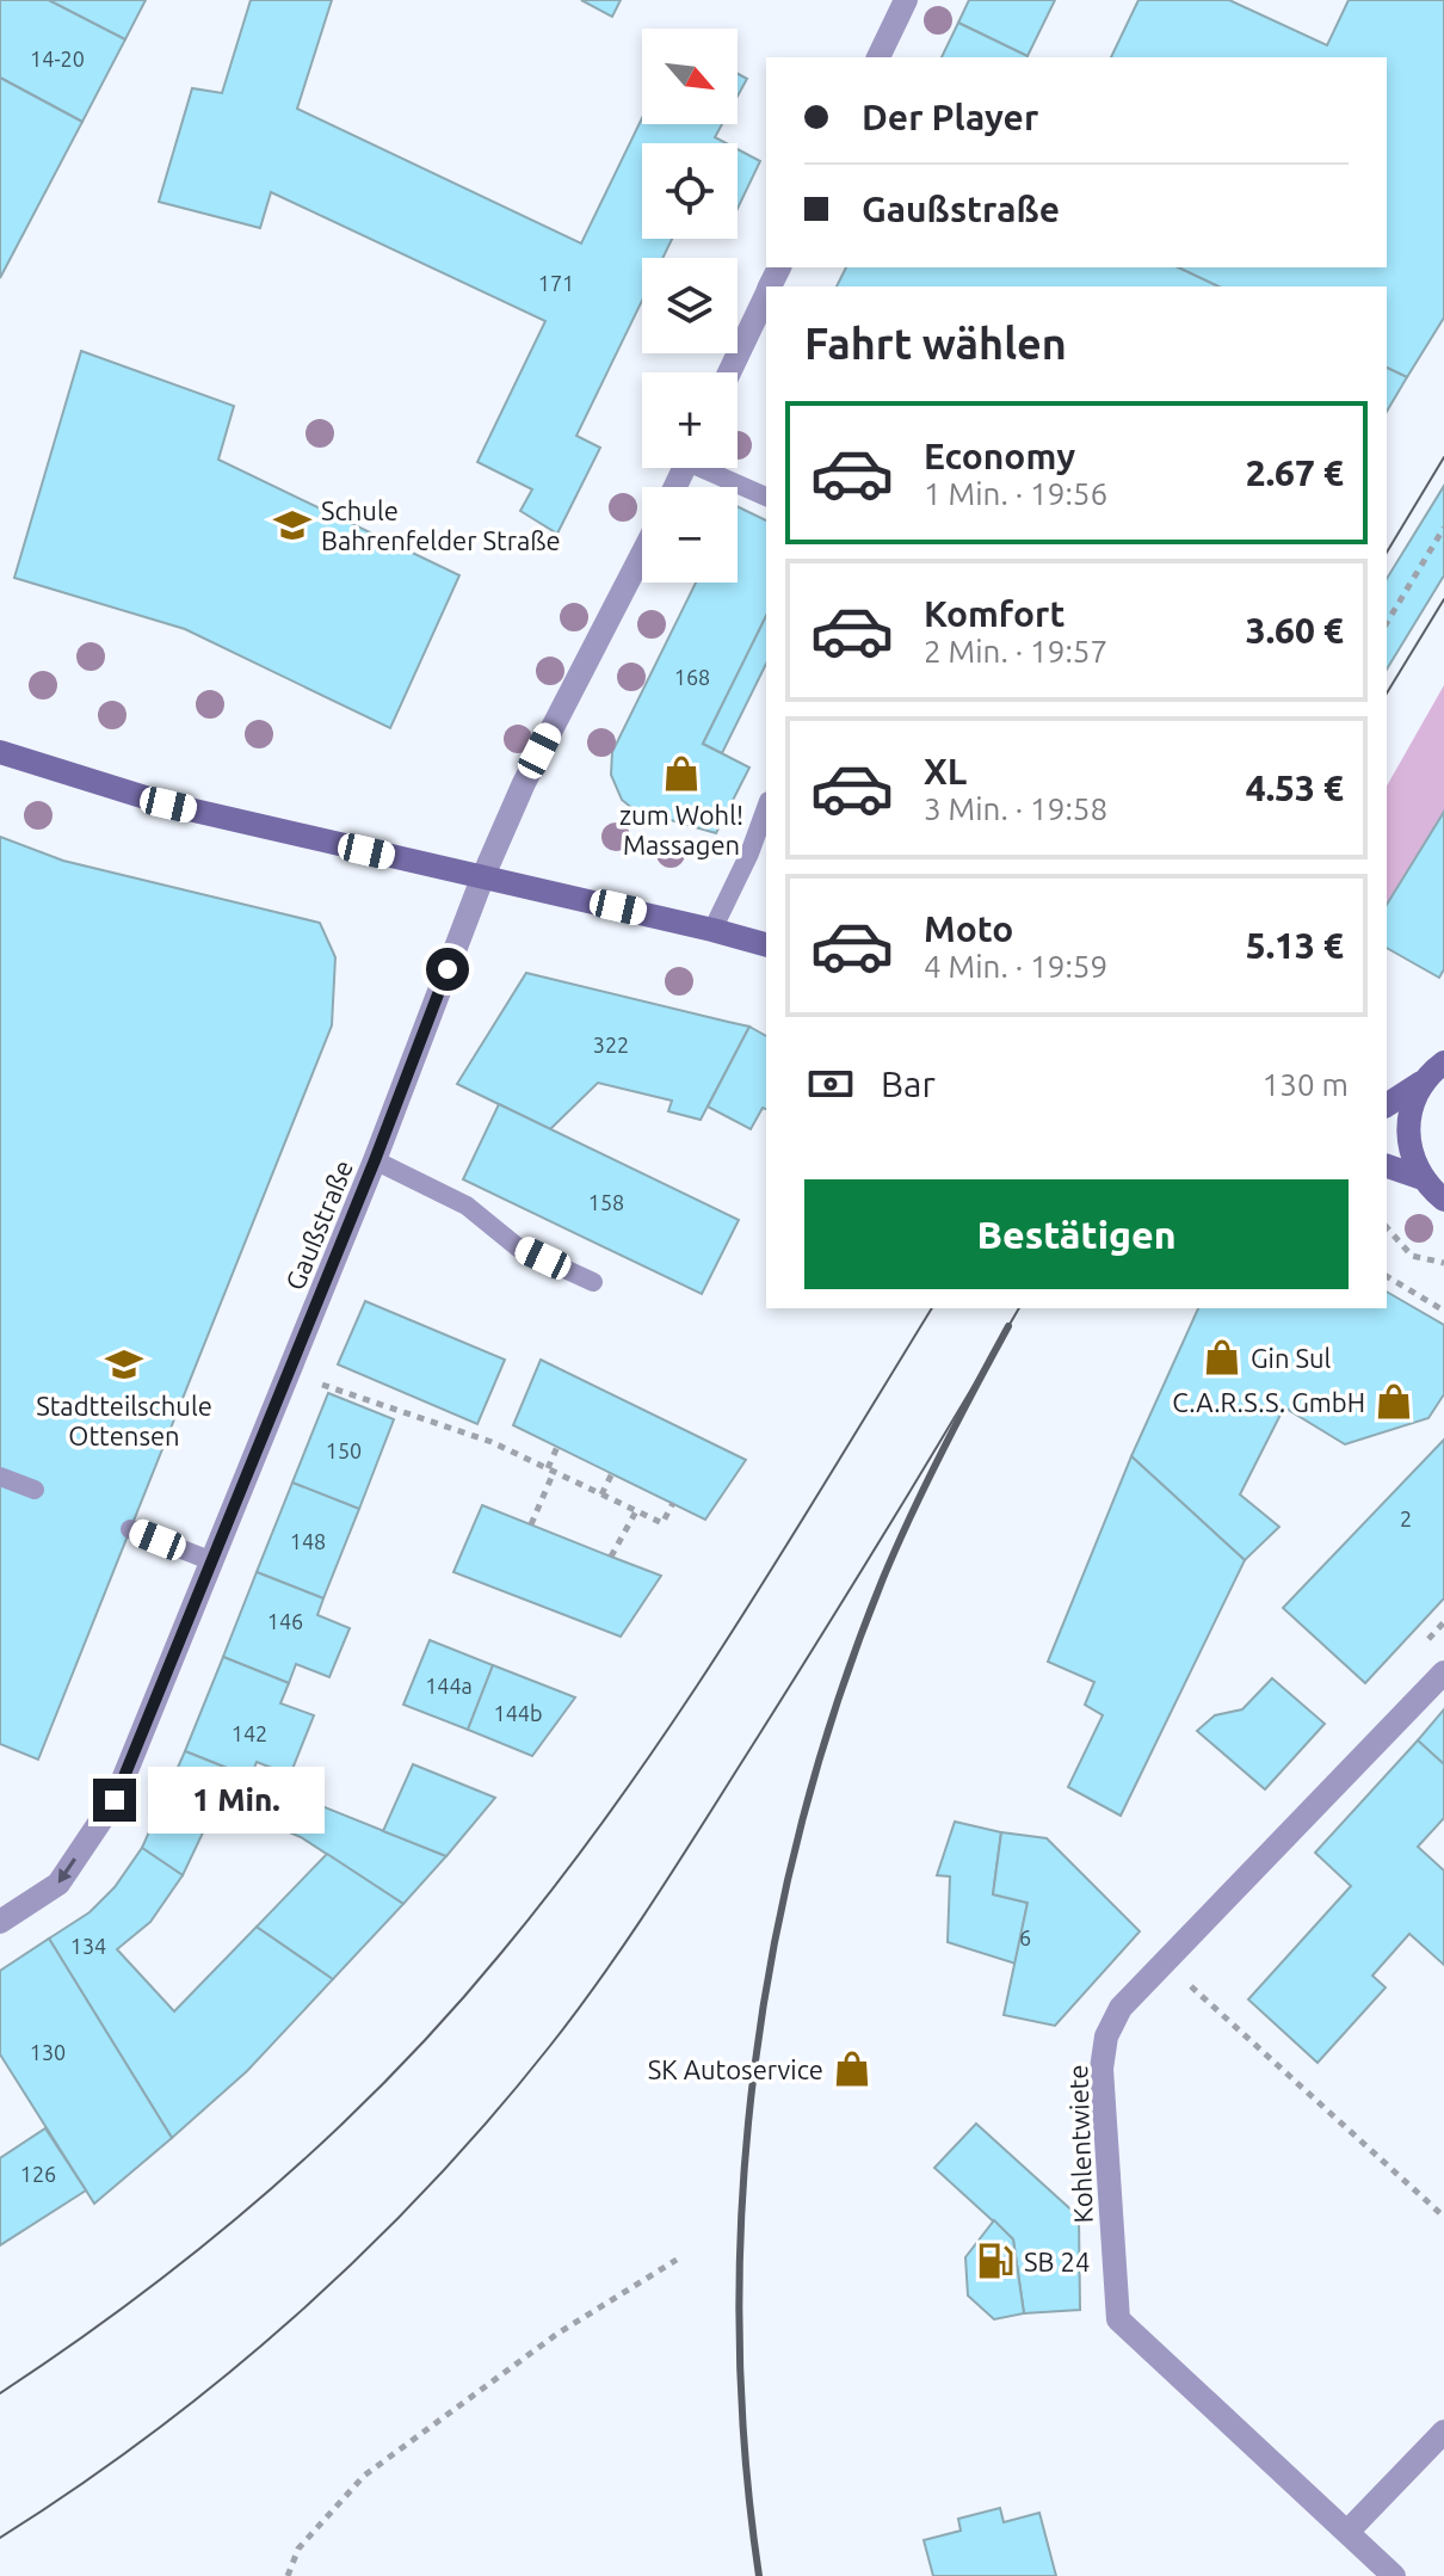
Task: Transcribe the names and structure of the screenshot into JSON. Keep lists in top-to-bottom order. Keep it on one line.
{"streets":{"street":["Gaußstraße","Kohlentwiete"]},"places":{"school or university":["Schule Bahrenfelder Straße","Stadtteilschule Ottensen"],"shop":["zum Wohl! Massagen","Gin Sul","C.A.R.S.S. GmbH","SK Autoservice"],"fuel station":["SB 24"]},"house_numbers":["14-20","171","168","322","158","150","2","148","146","144a","144b","142","6","134","130","126"],"north":"bottom right","page":{"map_buttons":["+","−"],"banner":["Der Player","Gaußstraße"],"heading":"Fahrt wählen","list":[{"name":"Economy","note":"1 Min. · 19:56","value":"2.67 €"},{"name":"Komfort","note":"2 Min. · 19:57","value":"3.60 €"},{"name":"XL","note":"3 Min. · 19:58","value":"4.53 €"},{"name":"Moto","note":"4 Min. · 19:59","value":"5.13 €"}],"pay":["Bar","130 m"],"buttons":"Bestätigen","bubble":"1 Min."}}
